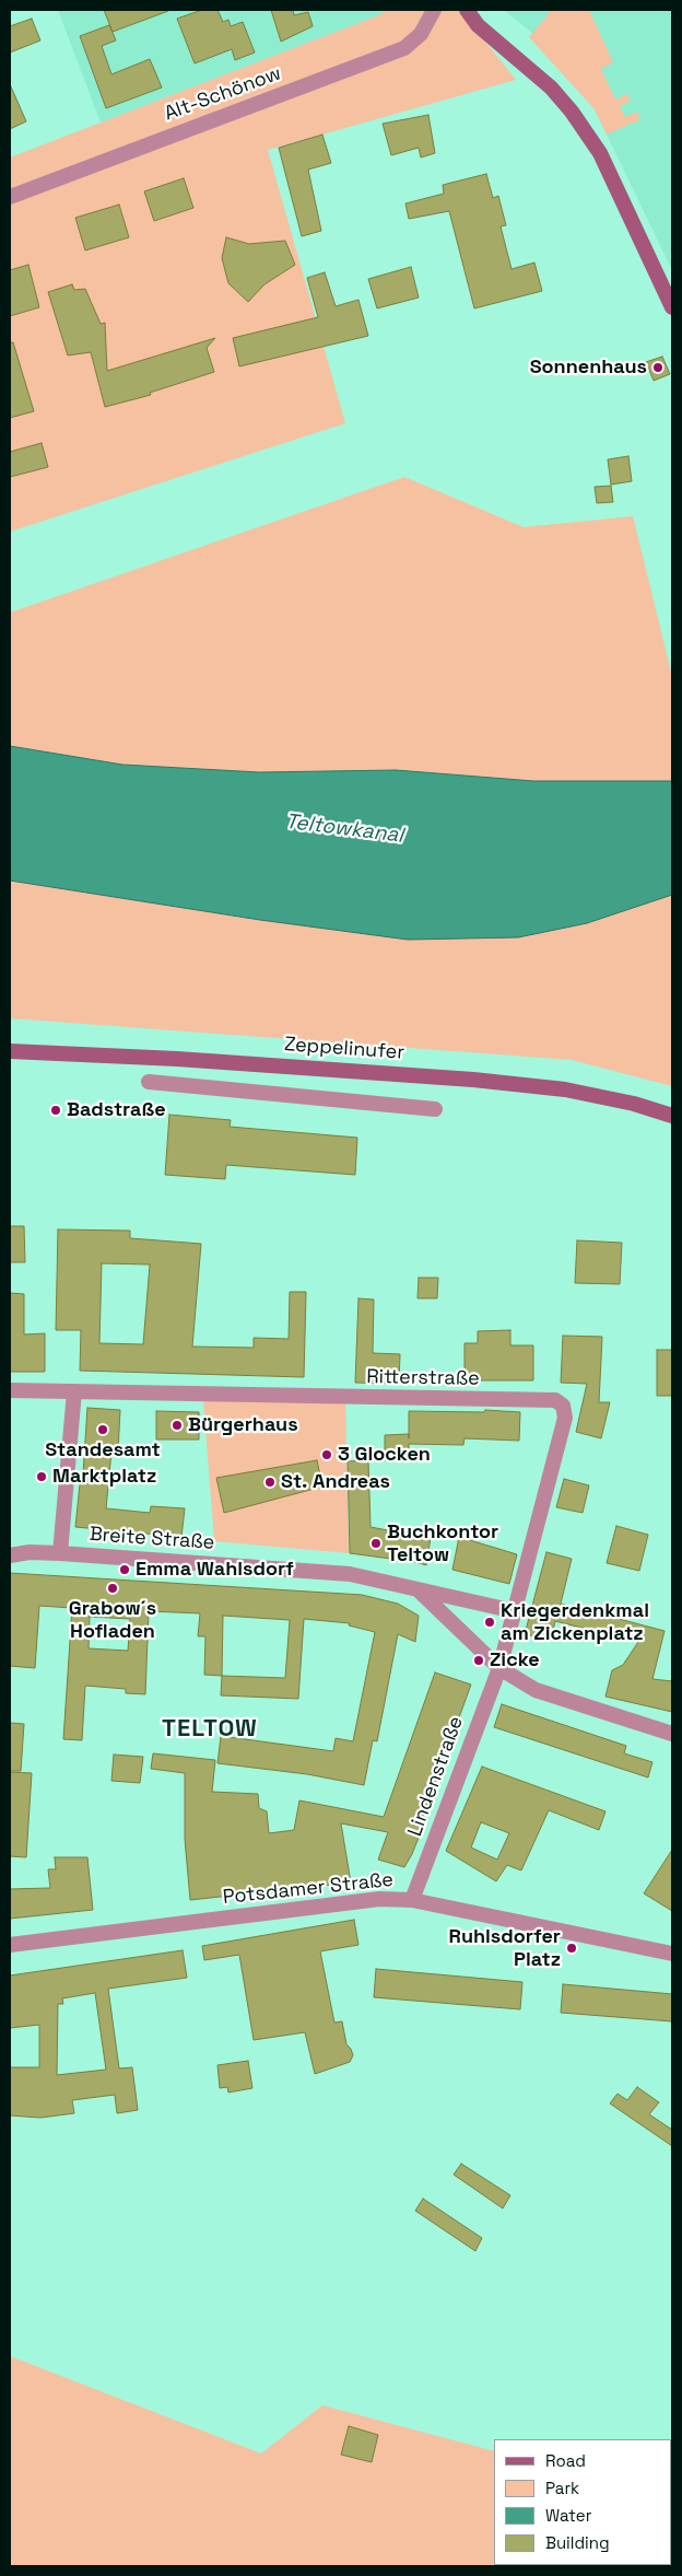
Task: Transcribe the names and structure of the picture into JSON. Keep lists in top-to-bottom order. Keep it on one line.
{"streets":{"main road":["Zeppelinufer"],"street":["Alt-Schönow","Ritterstraße","Breite Straße","Lindenstraße","Potsdamer Straße"]},"crossings":[["Ritterstraße","Breite Straße"],["Ritterstraße","Lindenstraße"],["Lindenstraße","Potsdamer Straße"]],"districts":["TELTOW"],"water":["Teltowkanal"],"places":["Sonnenhaus","Badstraße","Bürgerhaus","Standesamt","3 Glocken","Marktplatz","St. Andreas","Buchkontor Teltow","Emma Wahlsdorf","Grabow´s Hofladen","Kriegerdenkmal am Zickenplatz","Zicke","Ruhlsdorfer Platz"],"legend":["Road","Park","Water","Building"]}
